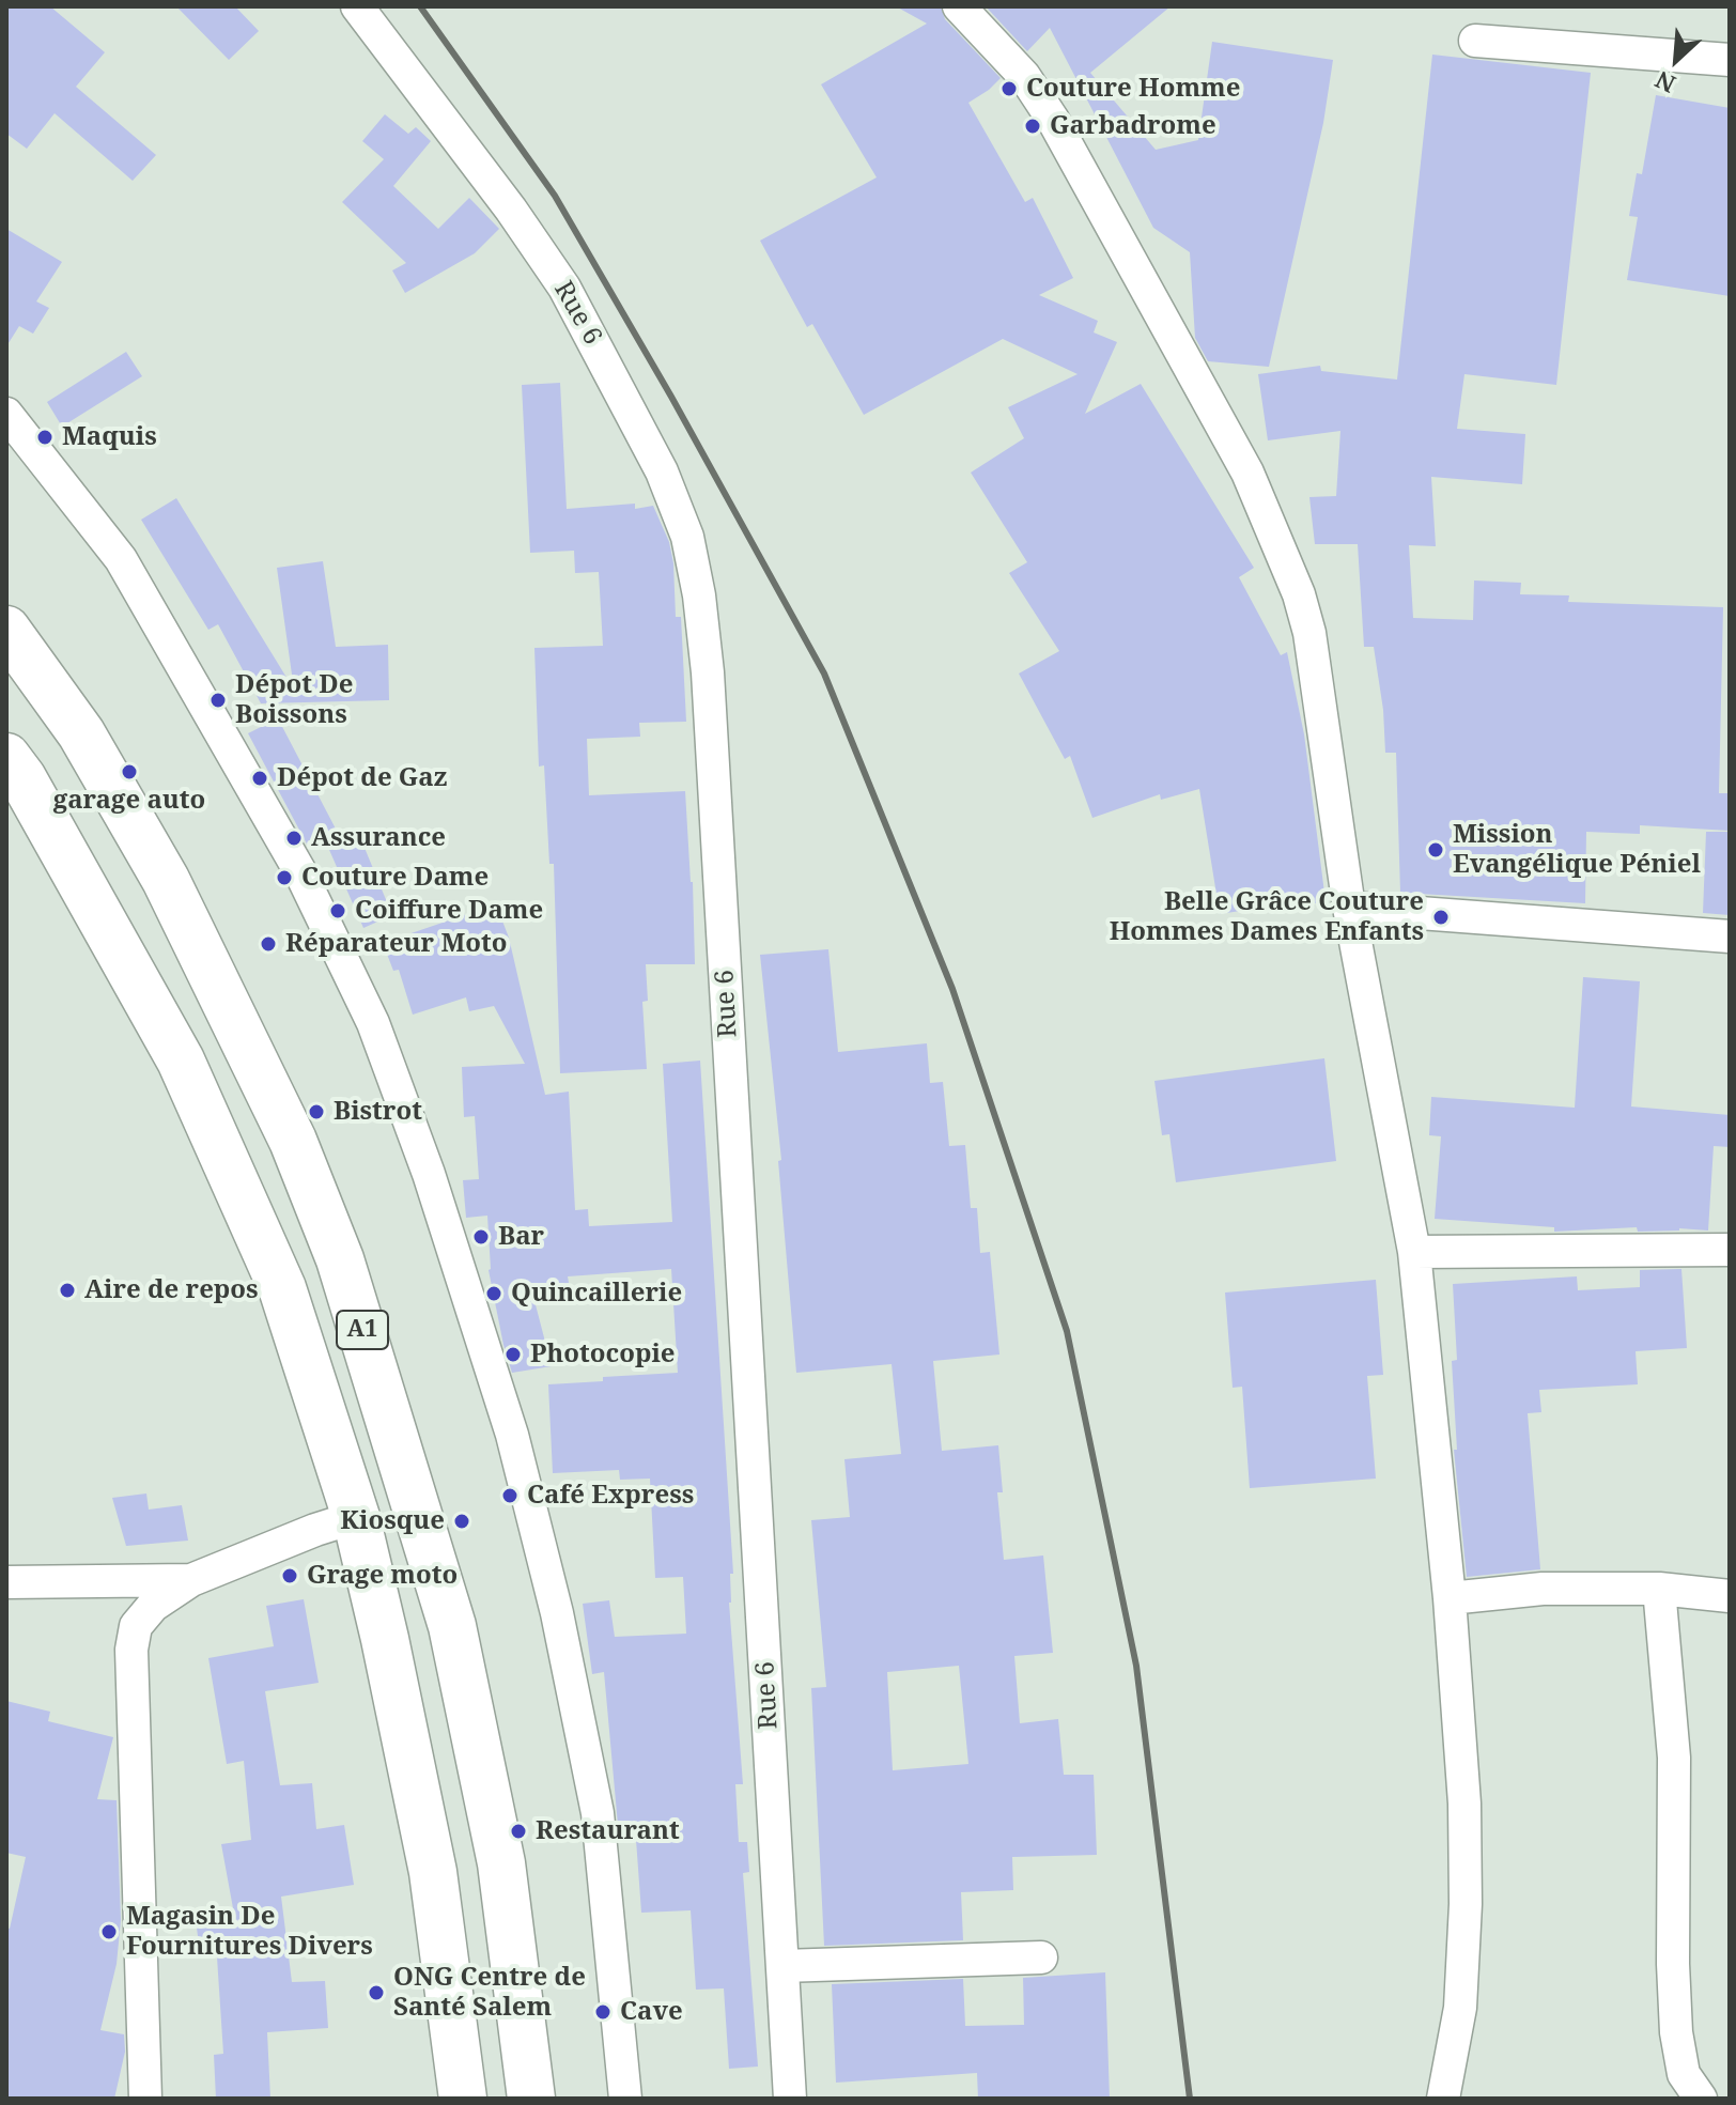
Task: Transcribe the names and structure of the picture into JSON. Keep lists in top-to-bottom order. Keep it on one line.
{"streets":{"main road":["A1"],"street":["Rue 6"]},"places":["Couture Homme","Garbadrome","Maquis","Dépot De Boissons","garage auto","Dépot de Gaz","Assurance","Mission Evangélique Péniel","Couture Dame","Coiffure Dame","Belle Grâce Couture Hommes Dames Enfants","Réparateur Moto","Bistrot","Bar","Aire de repos","Quincaillerie","Photocopie","Café Express","Kiosque","Grage moto","Restaurant","Magasin De Fournitures Divers","ONG Centre de Santé Salem","Cave"],"north":"bottom left"}
